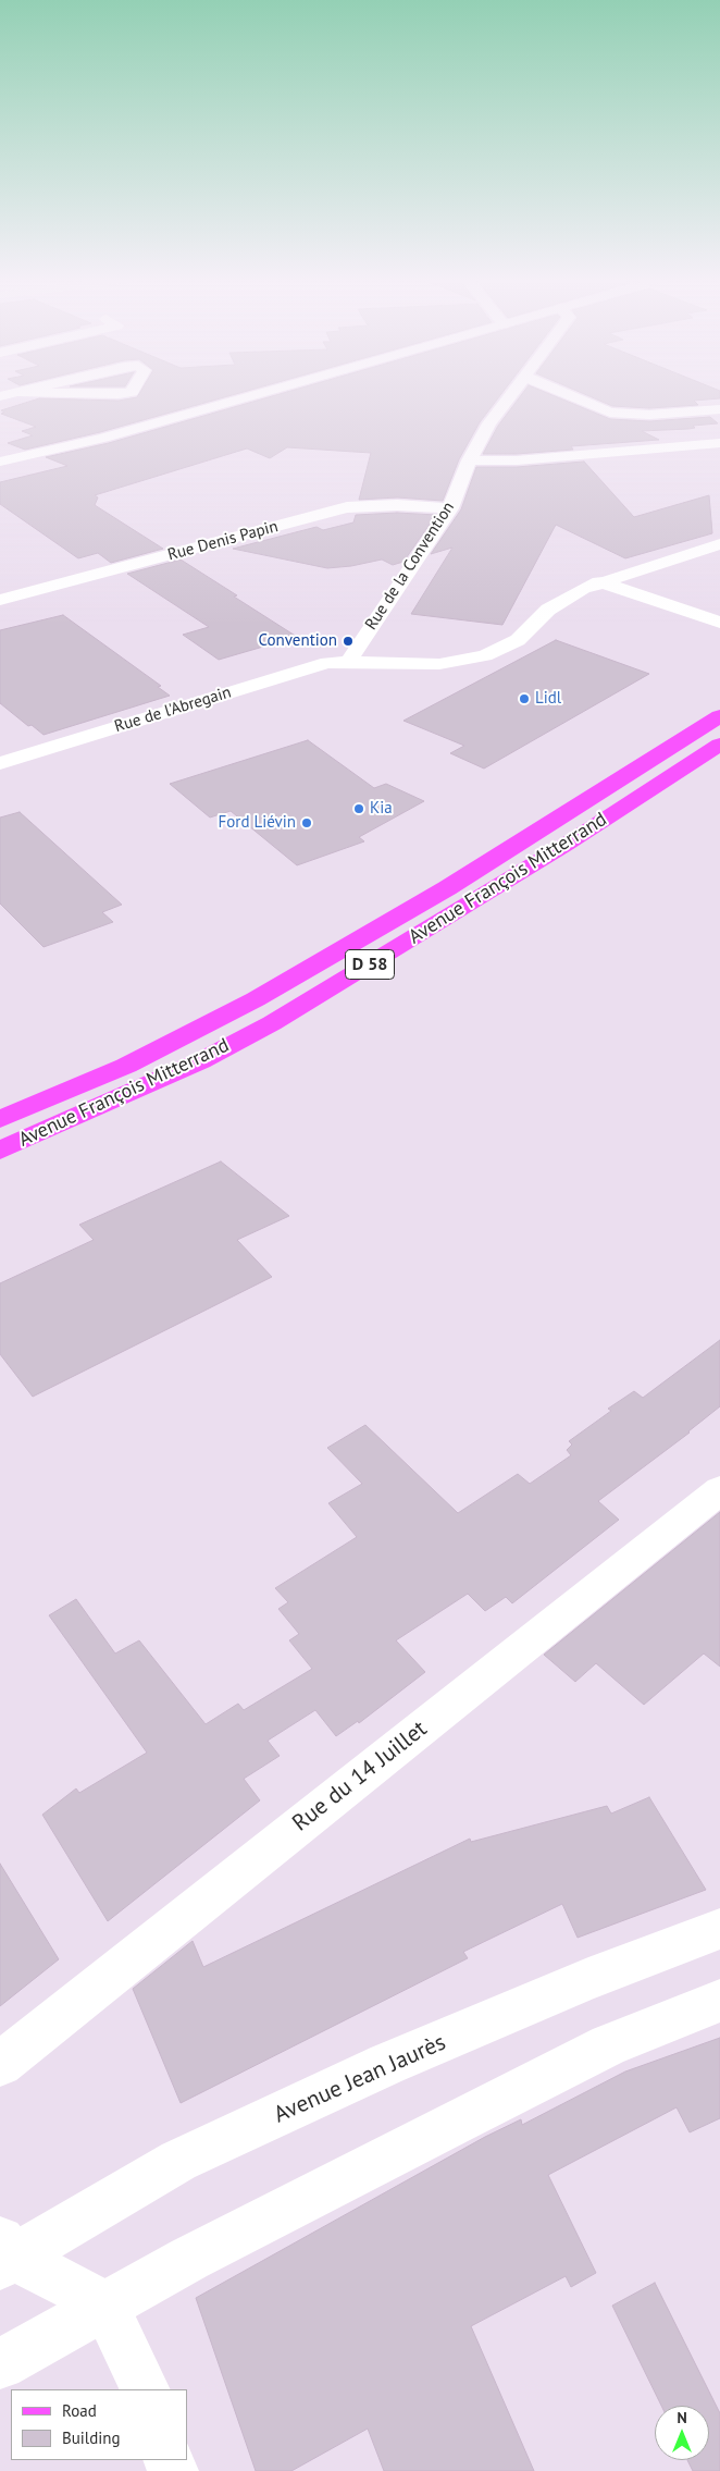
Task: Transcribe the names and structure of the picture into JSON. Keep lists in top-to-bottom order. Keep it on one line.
{"streets":{"main road":["Avenue François Mitterrand","D 58"],"street":["Rue Denis Papin","Rue de la Convention","Rue de l'Abregain","Rue du 14 Juillet","Avenue Jean Jaurès"]},"crossings":[["Rue Denis Papin","Rue de la Convention"],["Rue de la Convention","Rue de l'Abregain"]],"places":["Convention","Lidl","Kia","Ford Liévin"],"legend":["Road","Building"],"north":"top"}
